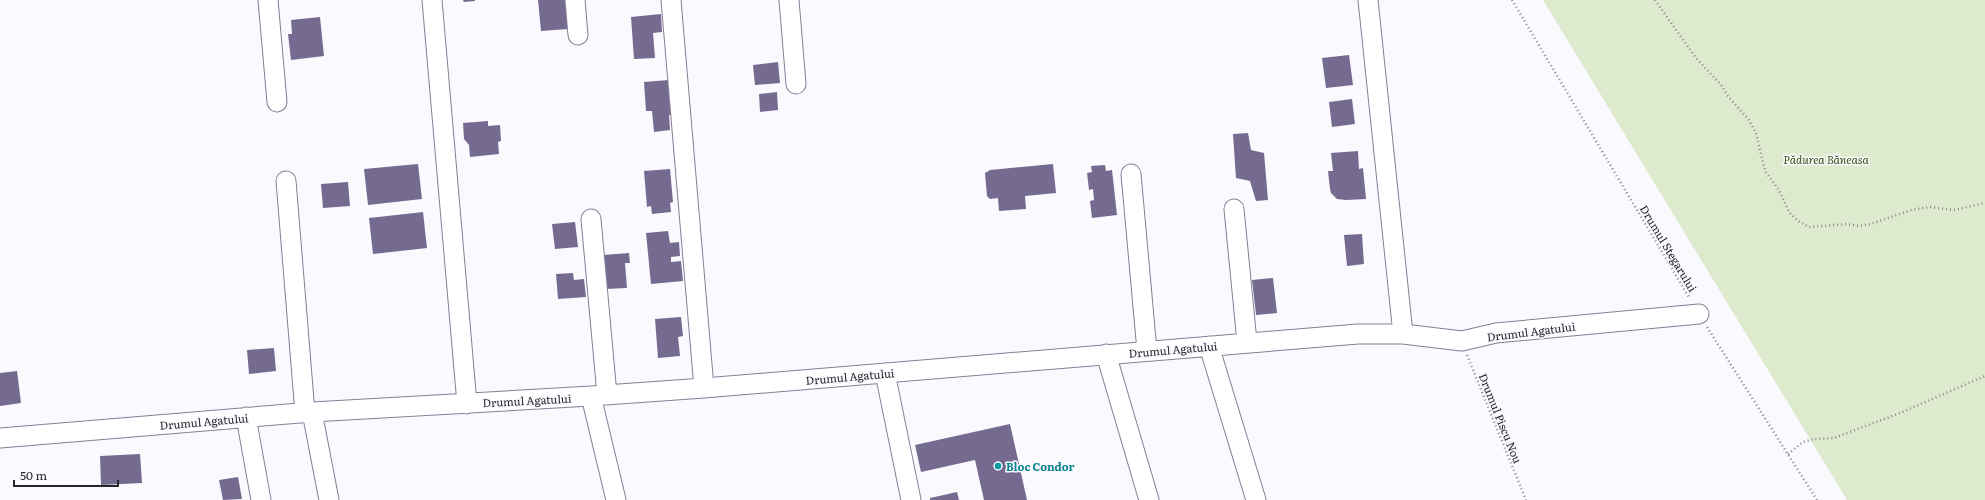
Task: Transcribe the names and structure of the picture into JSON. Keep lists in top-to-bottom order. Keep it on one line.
{"streets":{"street":["Drumul Agatului"],"path":["Drumul Stegarului","Drumul Piscu Nou"]},"crossings":[["Drumul Stegarului","Drumul Agatului"],["Drumul Agatului","Drumul Piscu Nou"]],"parks":["Pădurea Băneasa"],"places":["Bloc Condor"],"scale_bar":"50 m"}
